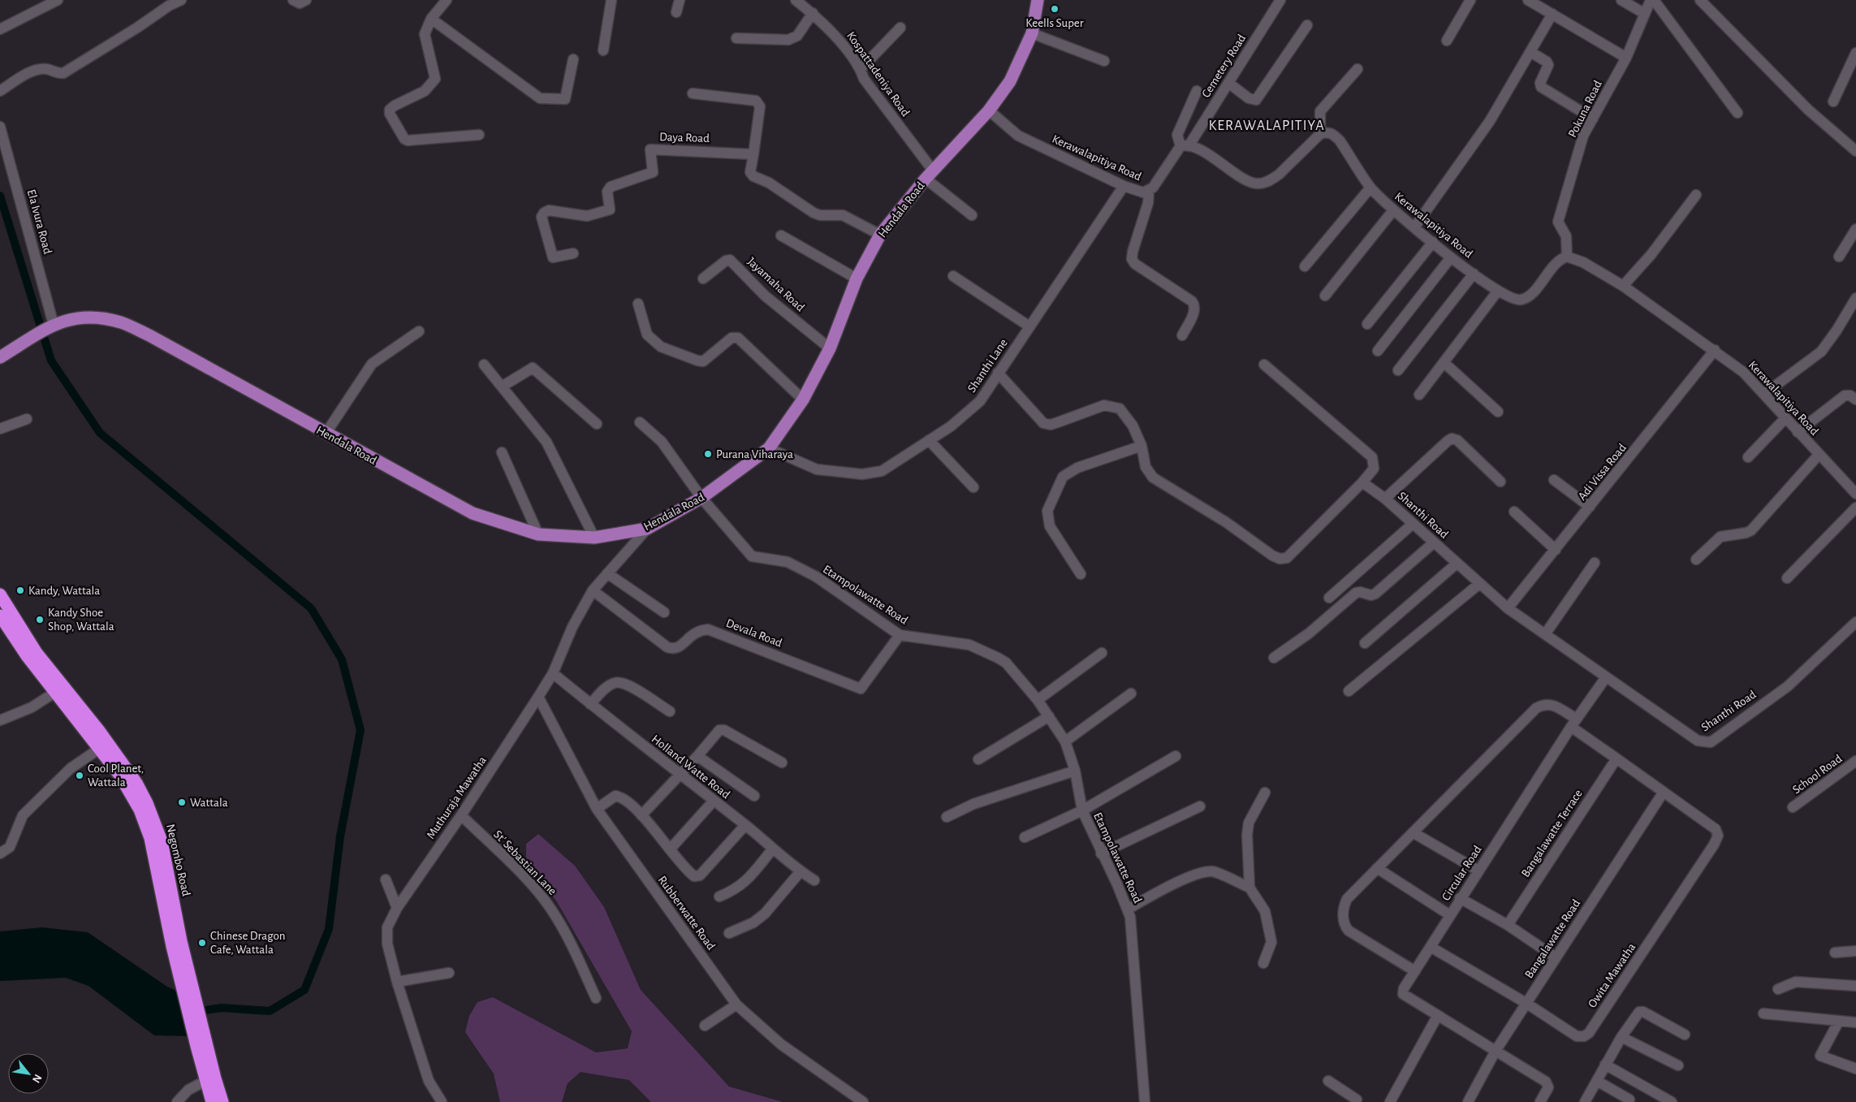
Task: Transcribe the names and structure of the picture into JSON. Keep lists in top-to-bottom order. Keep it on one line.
{"streets":{"highway":["Negombo Road"],"main road":["Hendala Road"],"street":["Cemetery Road","Kospattadeniya Road","Pokuna Road","Daya Road","Kerawalapitiya Road","Ela Ivura Road","Jayamaha Road","Shanthi Lane","Adi Vissa Road","Shanthi Road","Etampolawatte Road","Devala Road","Holland Watte Road","School Road","Muthuraja Mawatha","Bangalawatte Terrace","St' Sebastian Lane","Circular Road","Rubberwatte Road","Bangalawatte Road","Owita Mawatha"]},"crossings":[["Cemetery Road","Kerawalapitiya Road"],["Kospattadeniya Road","Hendala Road"],["Pokuna Road","Kerawalapitiya Road"],["Kerawalapitiya Road","Hendala Road"],["Kerawalapitiya Road","Shanthi Lane"],["Kerawalapitiya Road","Adi Vissa Road"],["Hendala Road","Ela Ivura Road"],["Hendala Road","Jayamaha Road"],["Hendala Road","Shanthi Lane"],["Hendala Road","Etampolawatte Road"],["Hendala Road","Muthuraja Mawatha"],["Adi Vissa Road","Shanthi Road"],["Shanthi Road","Circular Road"],["Etampolawatte Road","Devala Road"],["Devala Road","Muthuraja Mawatha"],["Holland Watte Road","Muthuraja Mawatha"],["Muthuraja Mawatha","St' Sebastian Lane"],["Muthuraja Mawatha","Rubberwatte Road"],["Circular Road","Bangalawatte Road"],["Circular Road","Owita Mawatha"],["Bangalawatte Road","Owita Mawatha"]],"districts":["KERAWALAPITIYA"],"places":["Keells Super","Purana Viharaya","Kandy, Wattala","Kandy Shoe Shop, Wattala","Cool Planet, Wattala","Wattala","Chinese Dragon Cafe, Wattala"],"north":"bottom right"}
